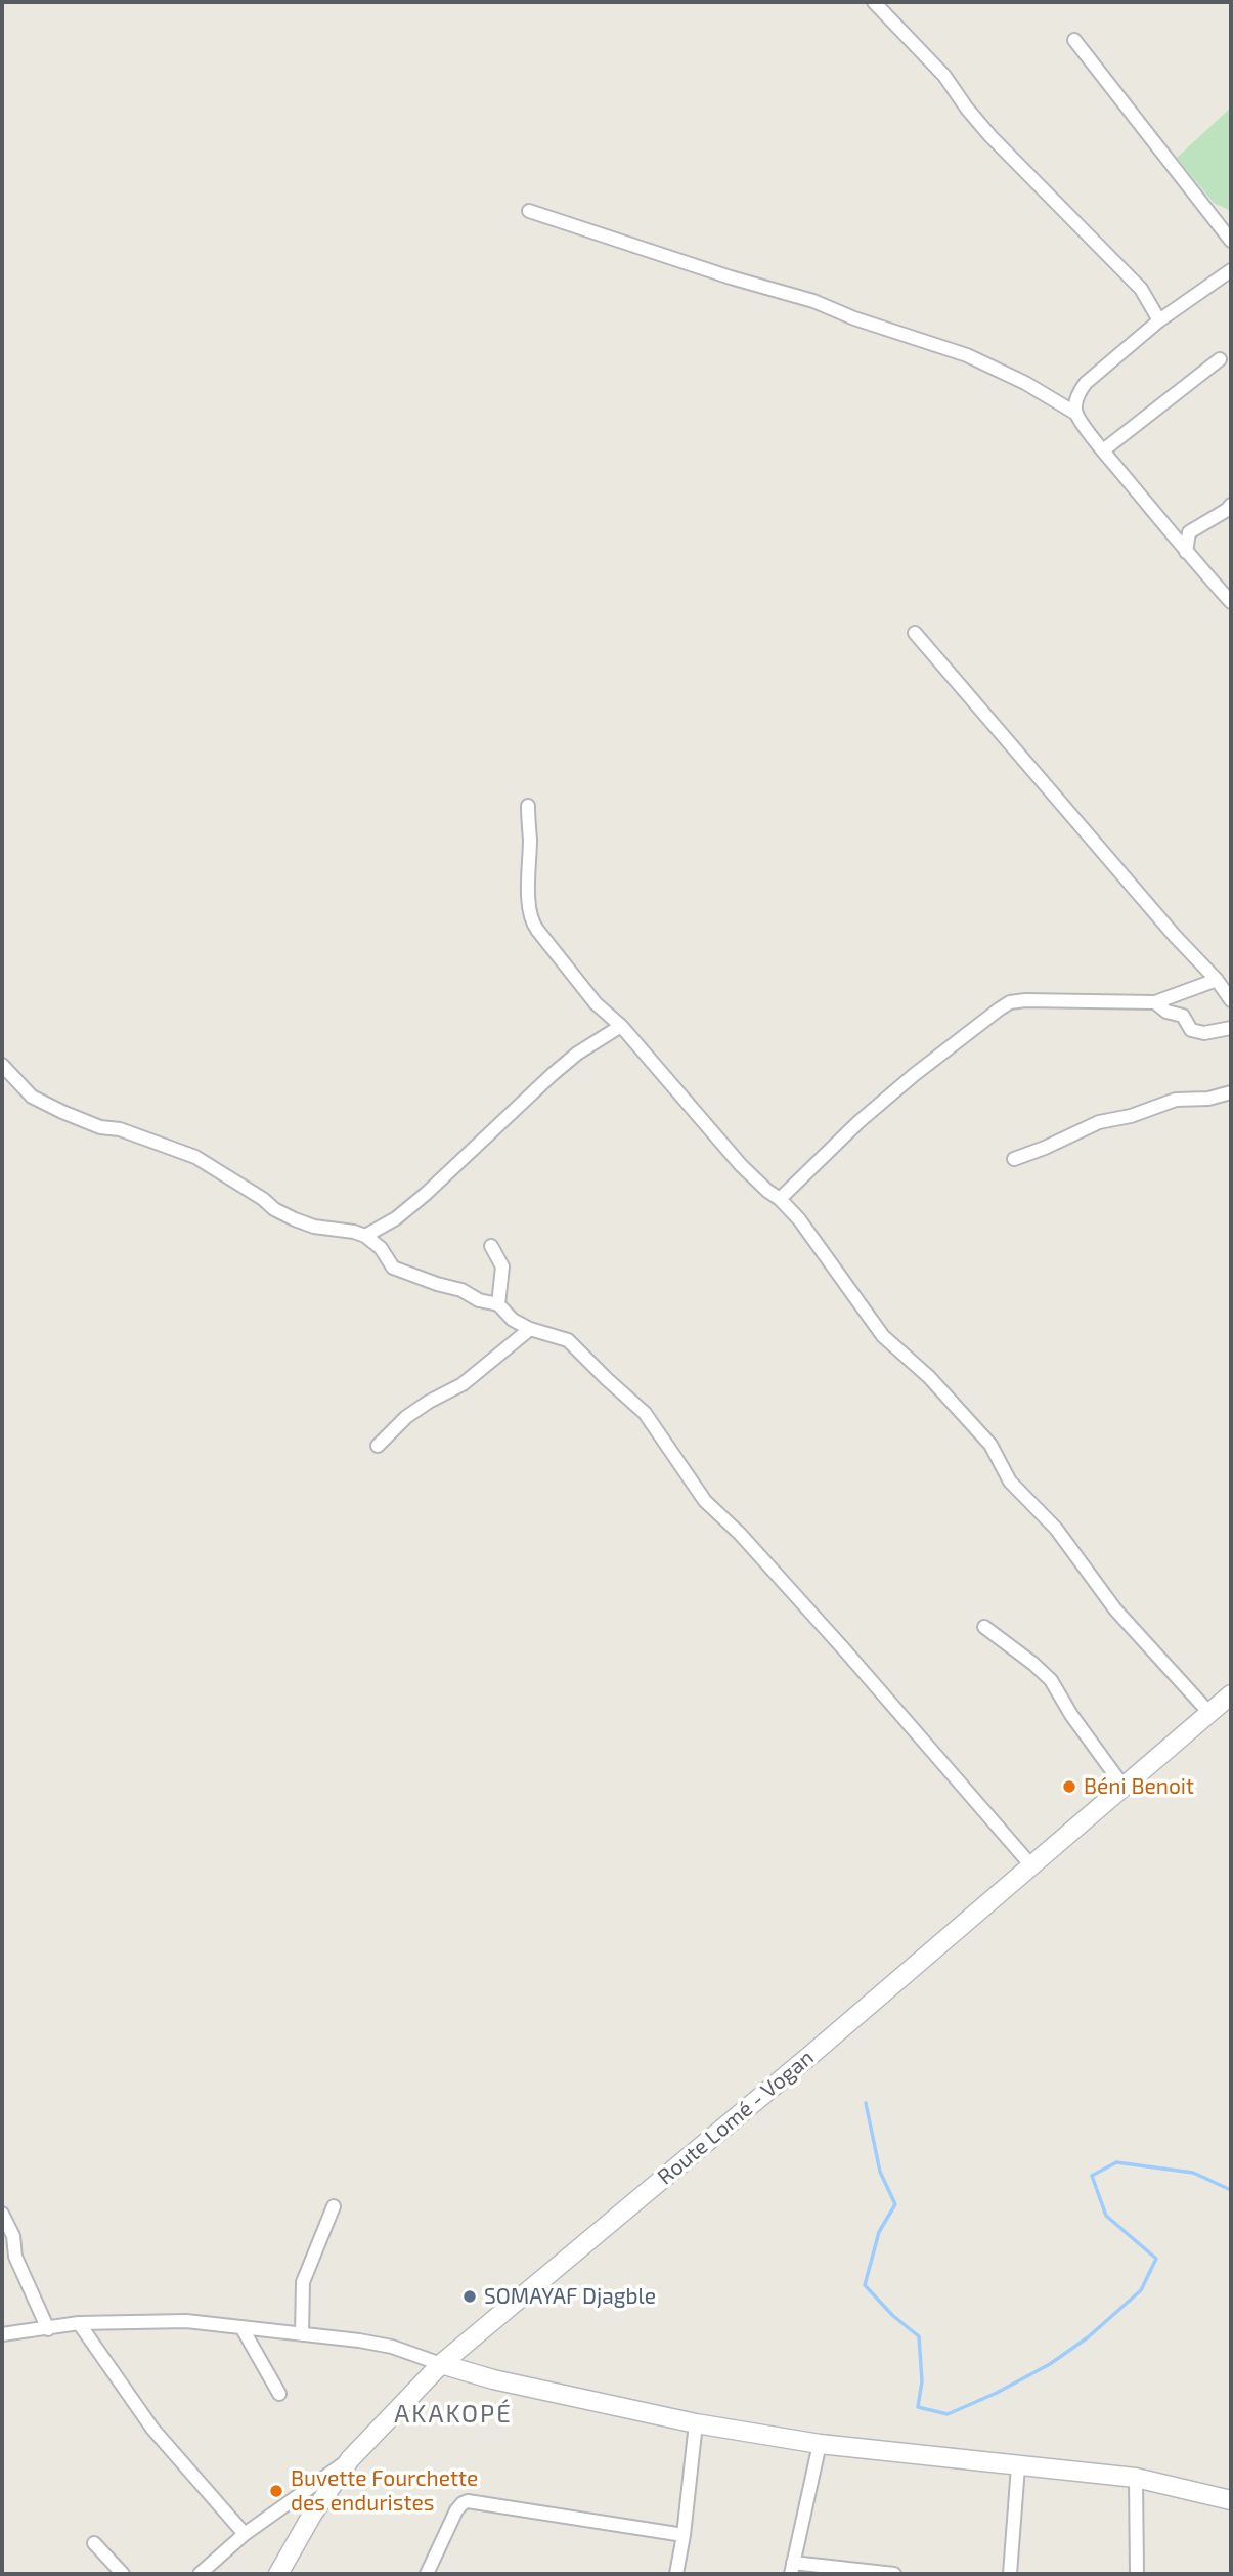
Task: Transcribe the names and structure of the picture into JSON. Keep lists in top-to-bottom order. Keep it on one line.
{"streets":{"main road":["Route Lomé - Vogan"]},"districts":["AKAKOPÉ"],"places":["Béni Benoit","SOMAYAF Djagble","Buvette Fourchette des enduristes"]}
